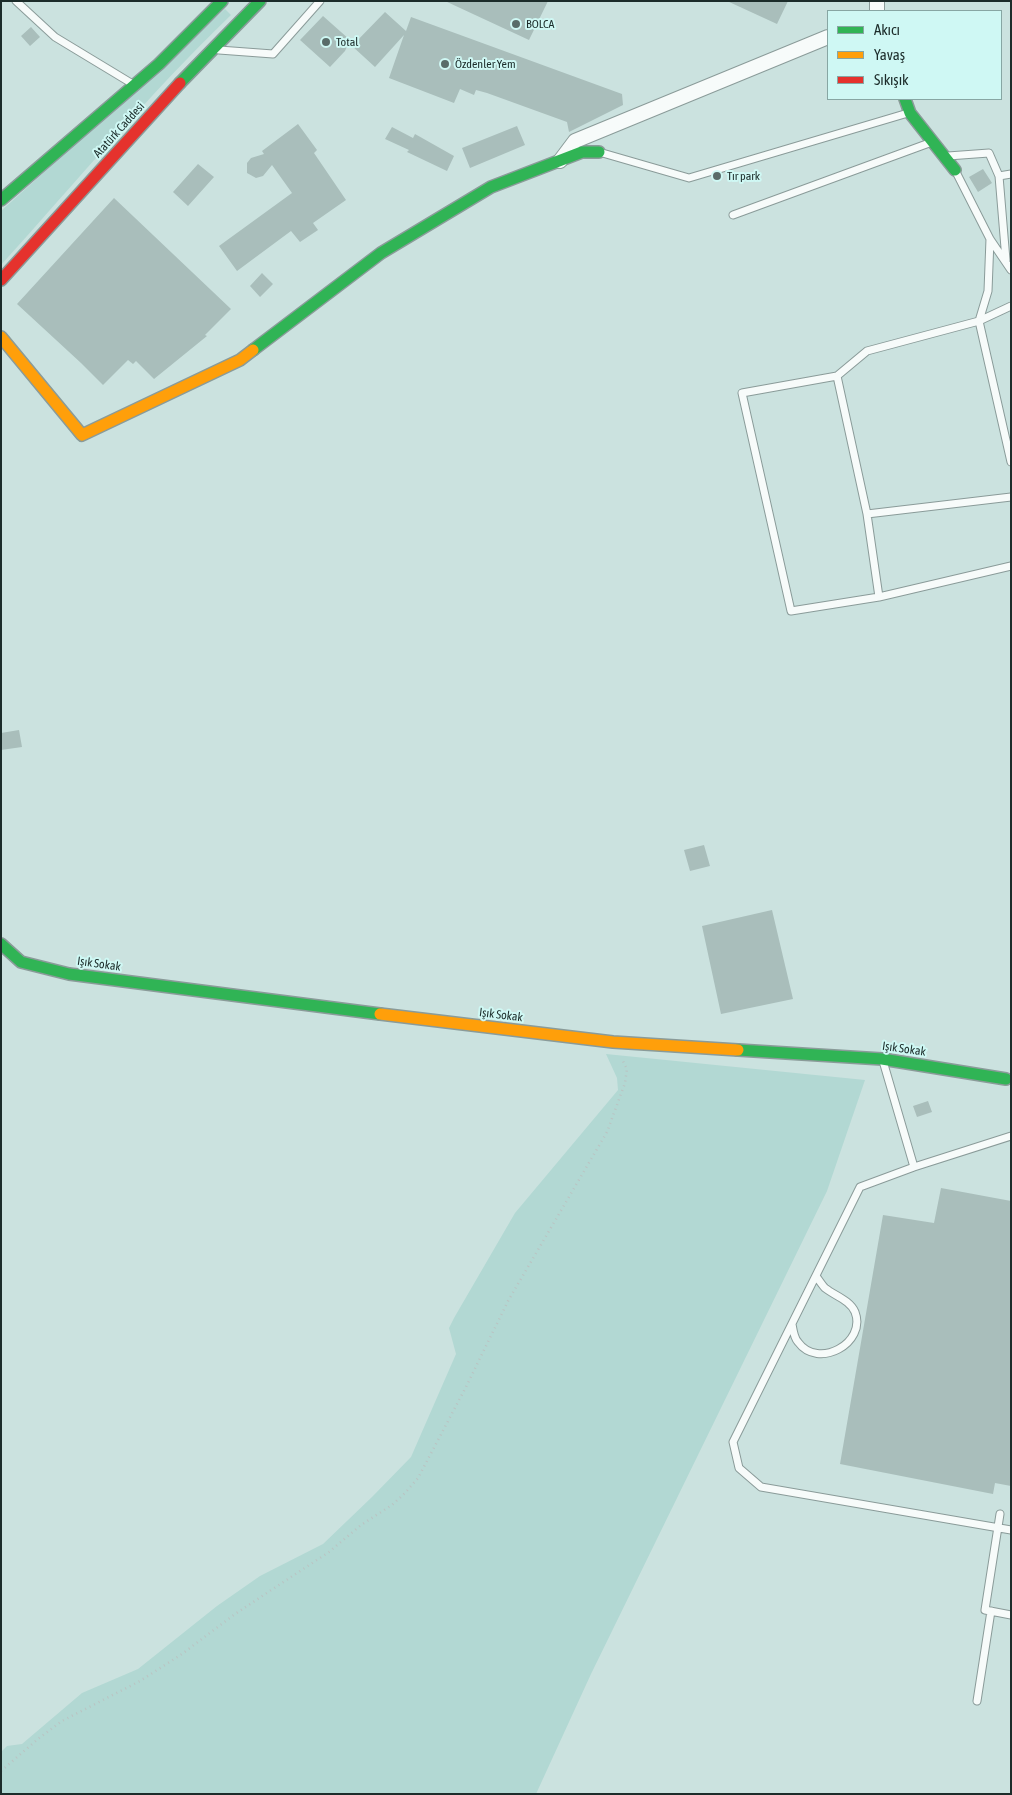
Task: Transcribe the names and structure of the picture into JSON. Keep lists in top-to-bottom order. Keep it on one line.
{"streets":{"street":["Atatürk Caddesi","Işık Sokak"]},"places":["BOLCA","Total","Özdenler Yem","Tır park"],"legend":["Akıcı","Yavaş","Sıkışık"]}
